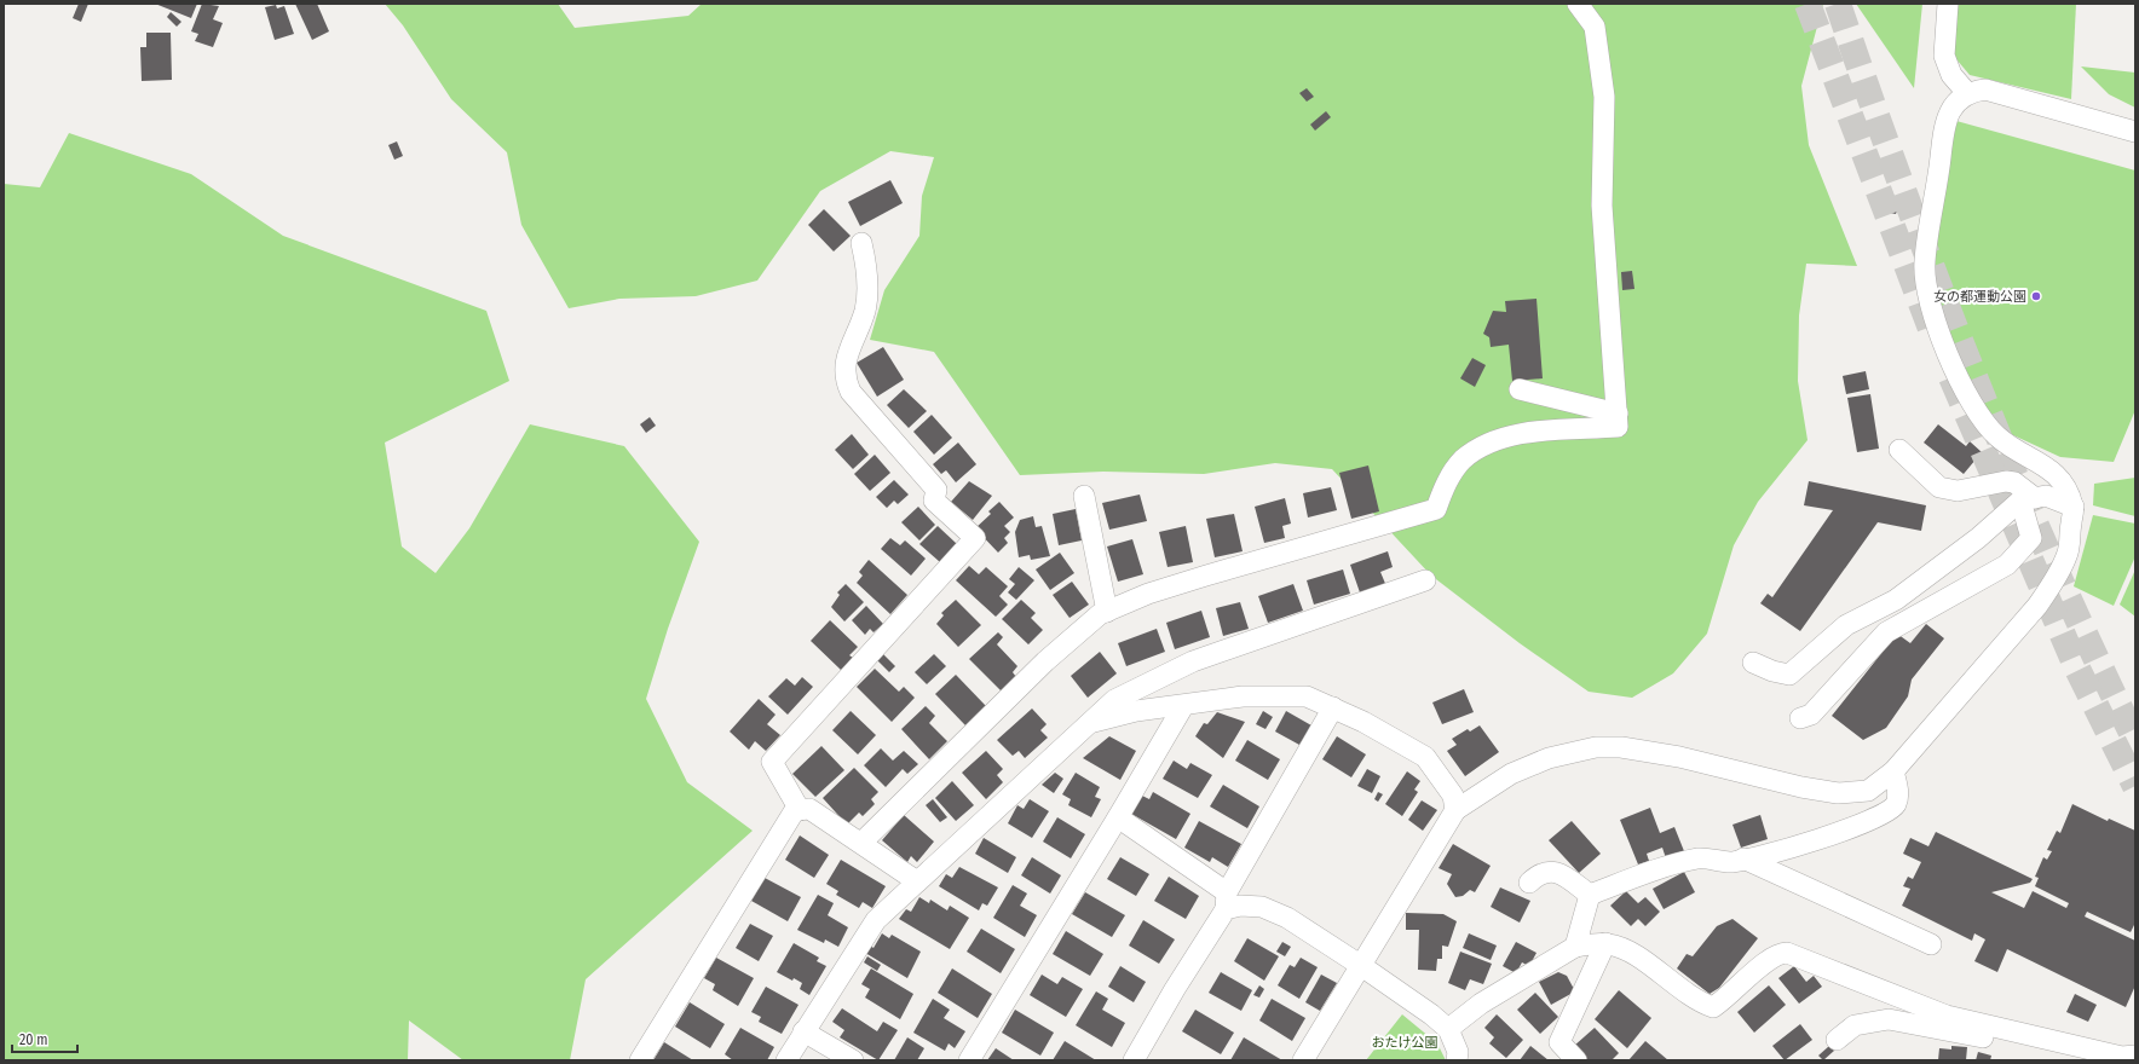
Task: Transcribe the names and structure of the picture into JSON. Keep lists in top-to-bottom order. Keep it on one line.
{"parks":["おたけ公園"],"places":["女の都運動公園"],"scale_bar":"20 m"}
